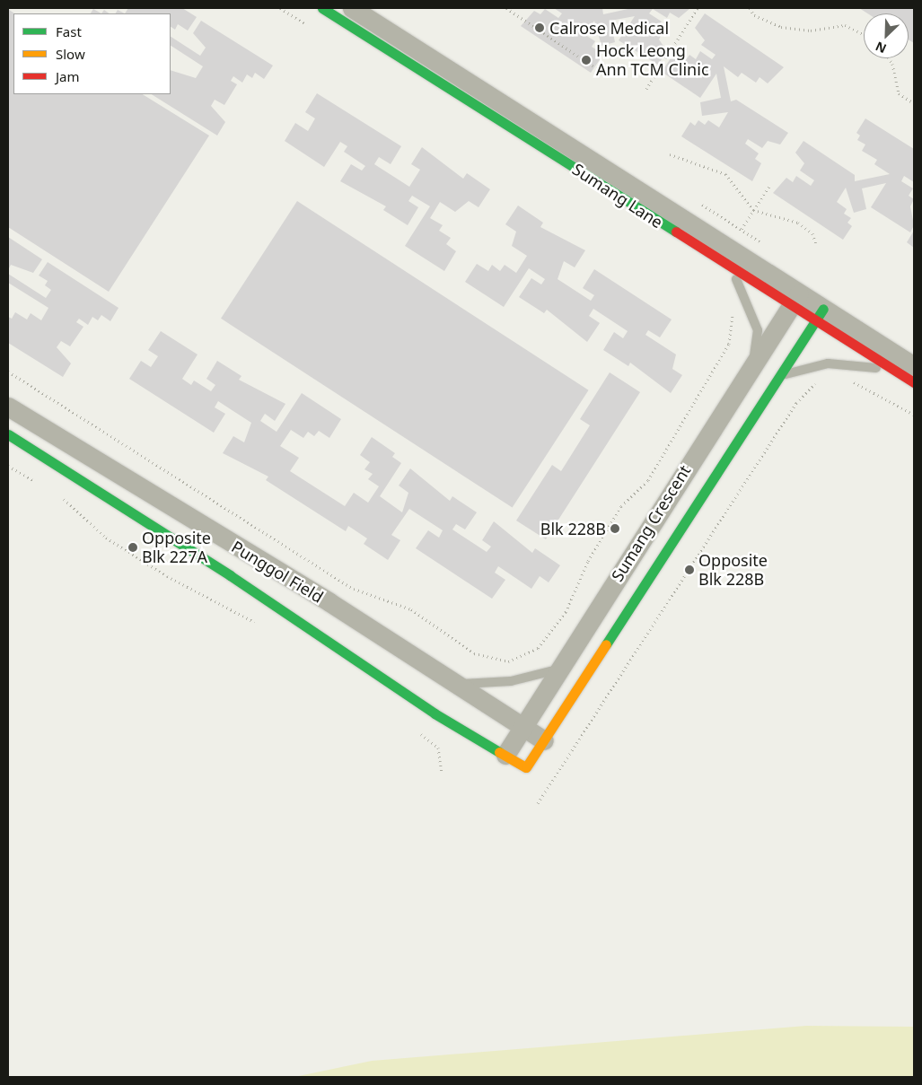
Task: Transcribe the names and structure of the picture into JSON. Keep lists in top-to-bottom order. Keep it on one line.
{"streets":{"street":["Sumang Lane","Sumang Crescent","Punggol Field"]},"crossings":[["Sumang Lane","Sumang Crescent"],["Sumang Crescent","Punggol Field"]],"places":["Calrose Medical","Hock Leong Ann TCM Clinic","Blk 228B","Opposite Blk 227A","Opposite Blk 228B"],"legend":["Fast","Slow","Jam"],"north":"bottom left"}
